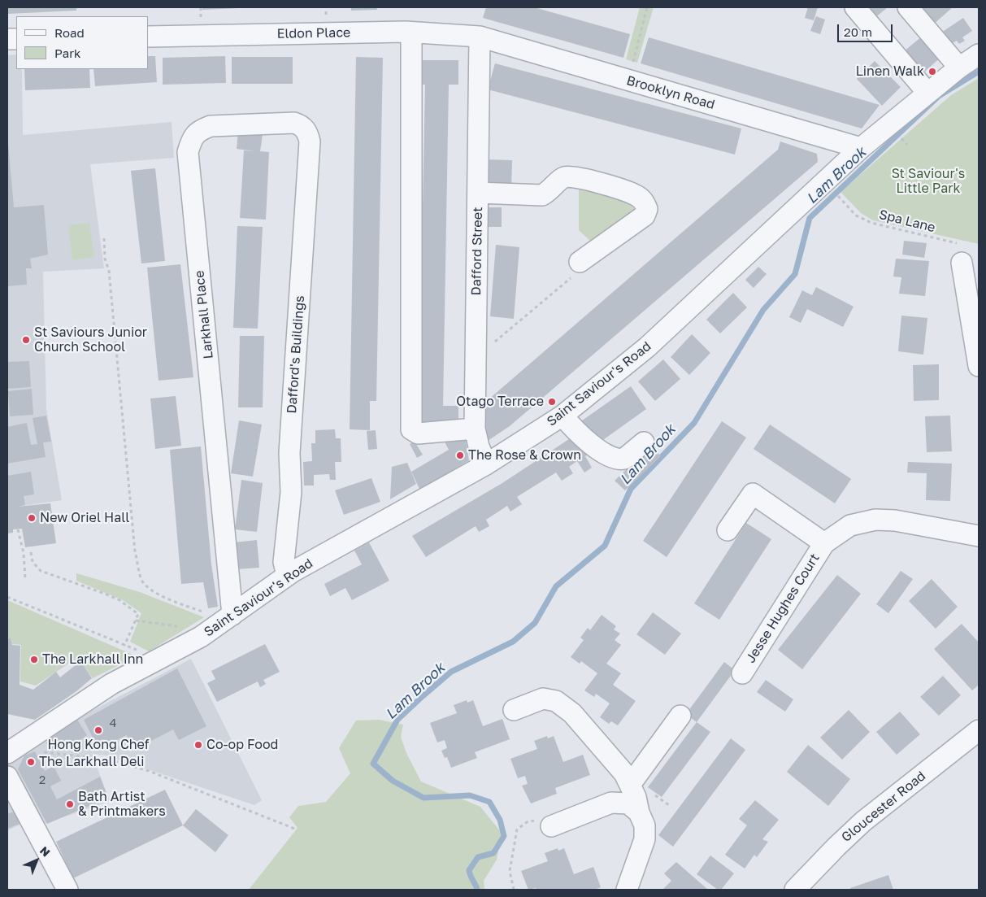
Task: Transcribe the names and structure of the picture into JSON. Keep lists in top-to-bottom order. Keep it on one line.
{"streets":{"street":["Eldon Place","Brooklyn Road","Dafford Street","Larkhall Place","Dafford's Buildings","Saint Saviour's Road","Jesse Hughes Court","Gloucester Road"],"path":["Spa Lane"]},"crossings":[["Eldon Place","Brooklyn Road"],["Eldon Place","Dafford Street"],["Brooklyn Road","Dafford Street"],["Brooklyn Road","Saint Saviour's Road"],["Dafford Street","Saint Saviour's Road"],["Larkhall Place","Dafford's Buildings"],["Larkhall Place","Saint Saviour's Road"],["Dafford's Buildings","Saint Saviour's Road"]],"water":["Lam Brook"],"parks":["St Saviour's Little Park"],"places":["Linen Walk","St Saviours Junior Church School","Otago Terrace","The Rose & Crown","New Oriel Hall","The Larkhall Inn","Hong Kong Chef","Co-op Food","The Larkhall Deli","Bath Artist & Printmakers"],"house_numbers":["4","2"],"legend":["Road","Park"],"scale_bar":"20 m","north":"top right"}
